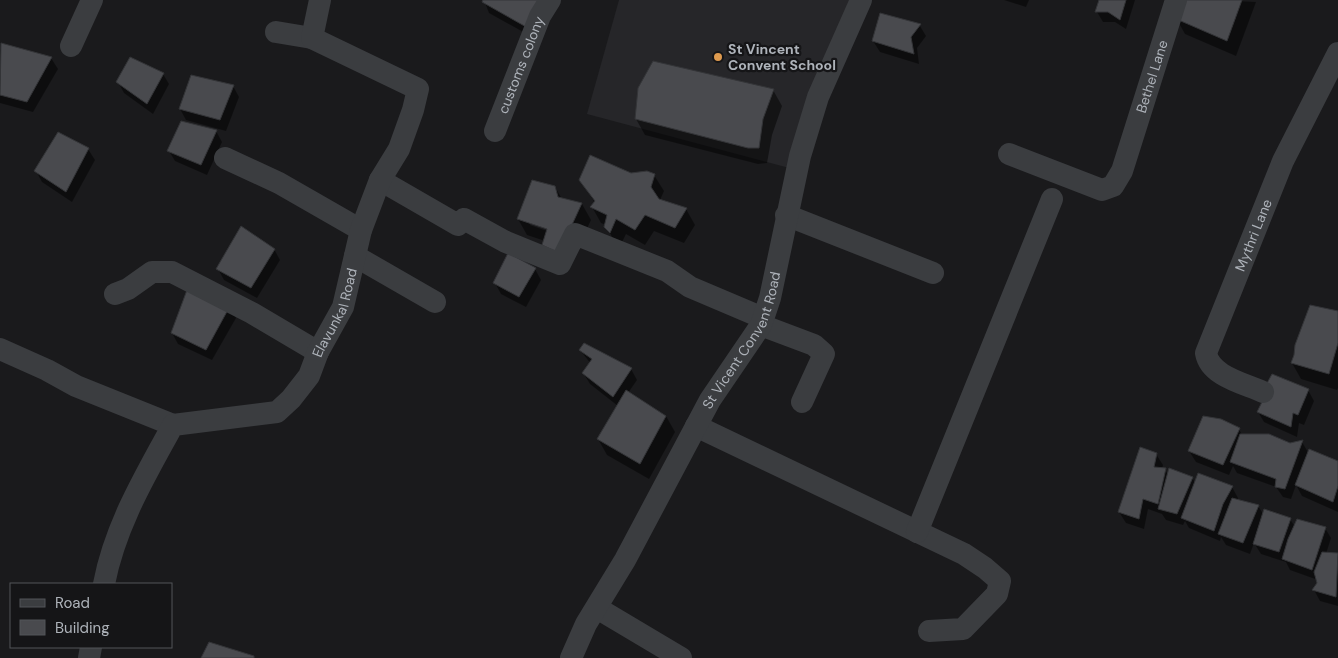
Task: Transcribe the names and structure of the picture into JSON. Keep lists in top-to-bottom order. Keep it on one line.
{"streets":{"street":["customs colony","Bethel Lane","Mythri Lane","Elavunkal Road","St Vicent Convent Road"]},"places":["St Vincent Convent School"],"legend":["Road","Building"]}
